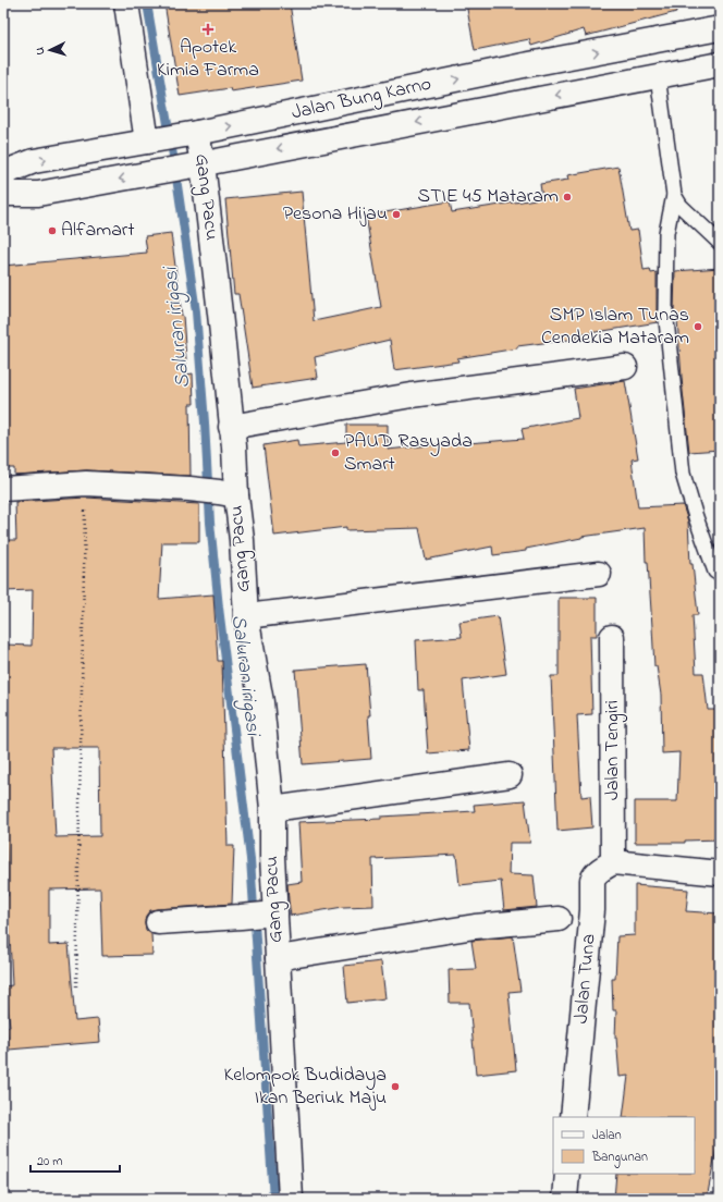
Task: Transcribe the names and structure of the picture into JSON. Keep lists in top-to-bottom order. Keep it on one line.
{"streets":{"street":["Jalan Bung Karno","Gang Pacu","Jalan Tengiri","Jalan Tuna"]},"crossings":[["Jalan Bung Karno","Gang Pacu"],["Jalan Tengiri","Jalan Tuna"]],"water":["Saluran irigasi"],"places":{"health":["Apotek Kimia Farma"],"other":["STIE 45 Mataram","Pesona Hijau","Alfamart","SMP Islam Tunas Cendekia Mataram","PAUD Rasyada Smart","Kelompok Budidaya Ikan Beriuk Maju"]},"legend":["Jalan","Bangunan"],"scale_bar":"20 m","north":"left"}
